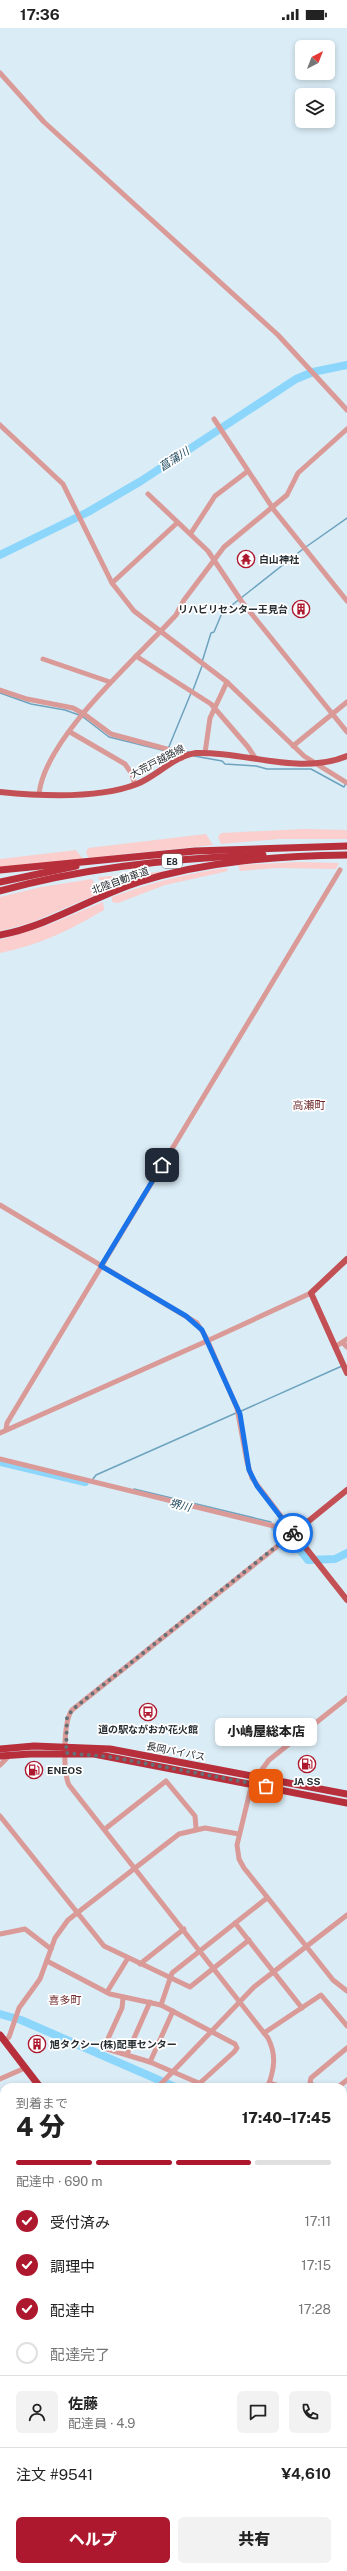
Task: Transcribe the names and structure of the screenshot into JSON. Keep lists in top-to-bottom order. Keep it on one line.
{"streets":{"highway":["E8","北陸自動車道","長岡バイパス"],"main road":["大荒戸越路線"]},"districts":["高瀬町","喜多町"],"water":["菖蒲川","堺川"],"places":{"temple":["白山神社"],"building":["リハビリセンター王見台","旭タクシー(株)配車センター"],"bus stop":["道の駅ながおか花火館"],"fuel station":["JA SS","ENEOS"],"other":["小嶋屋総本店"]},"north":"top right","page":{"status":"17:36","bubble":"小嶋屋総本店","heading":["4 分","到着まで","17:40–17:45"],"panel":["佐藤","配達員 · 4.9","注文 #9541","¥4,610"],"bar":"配達中 · 690 m","list":[["受付済み","17:11"],["調理中","17:15"],["配達中","17:28"],"配達完了"],"buttons":["ヘルプ","共有"]}}
